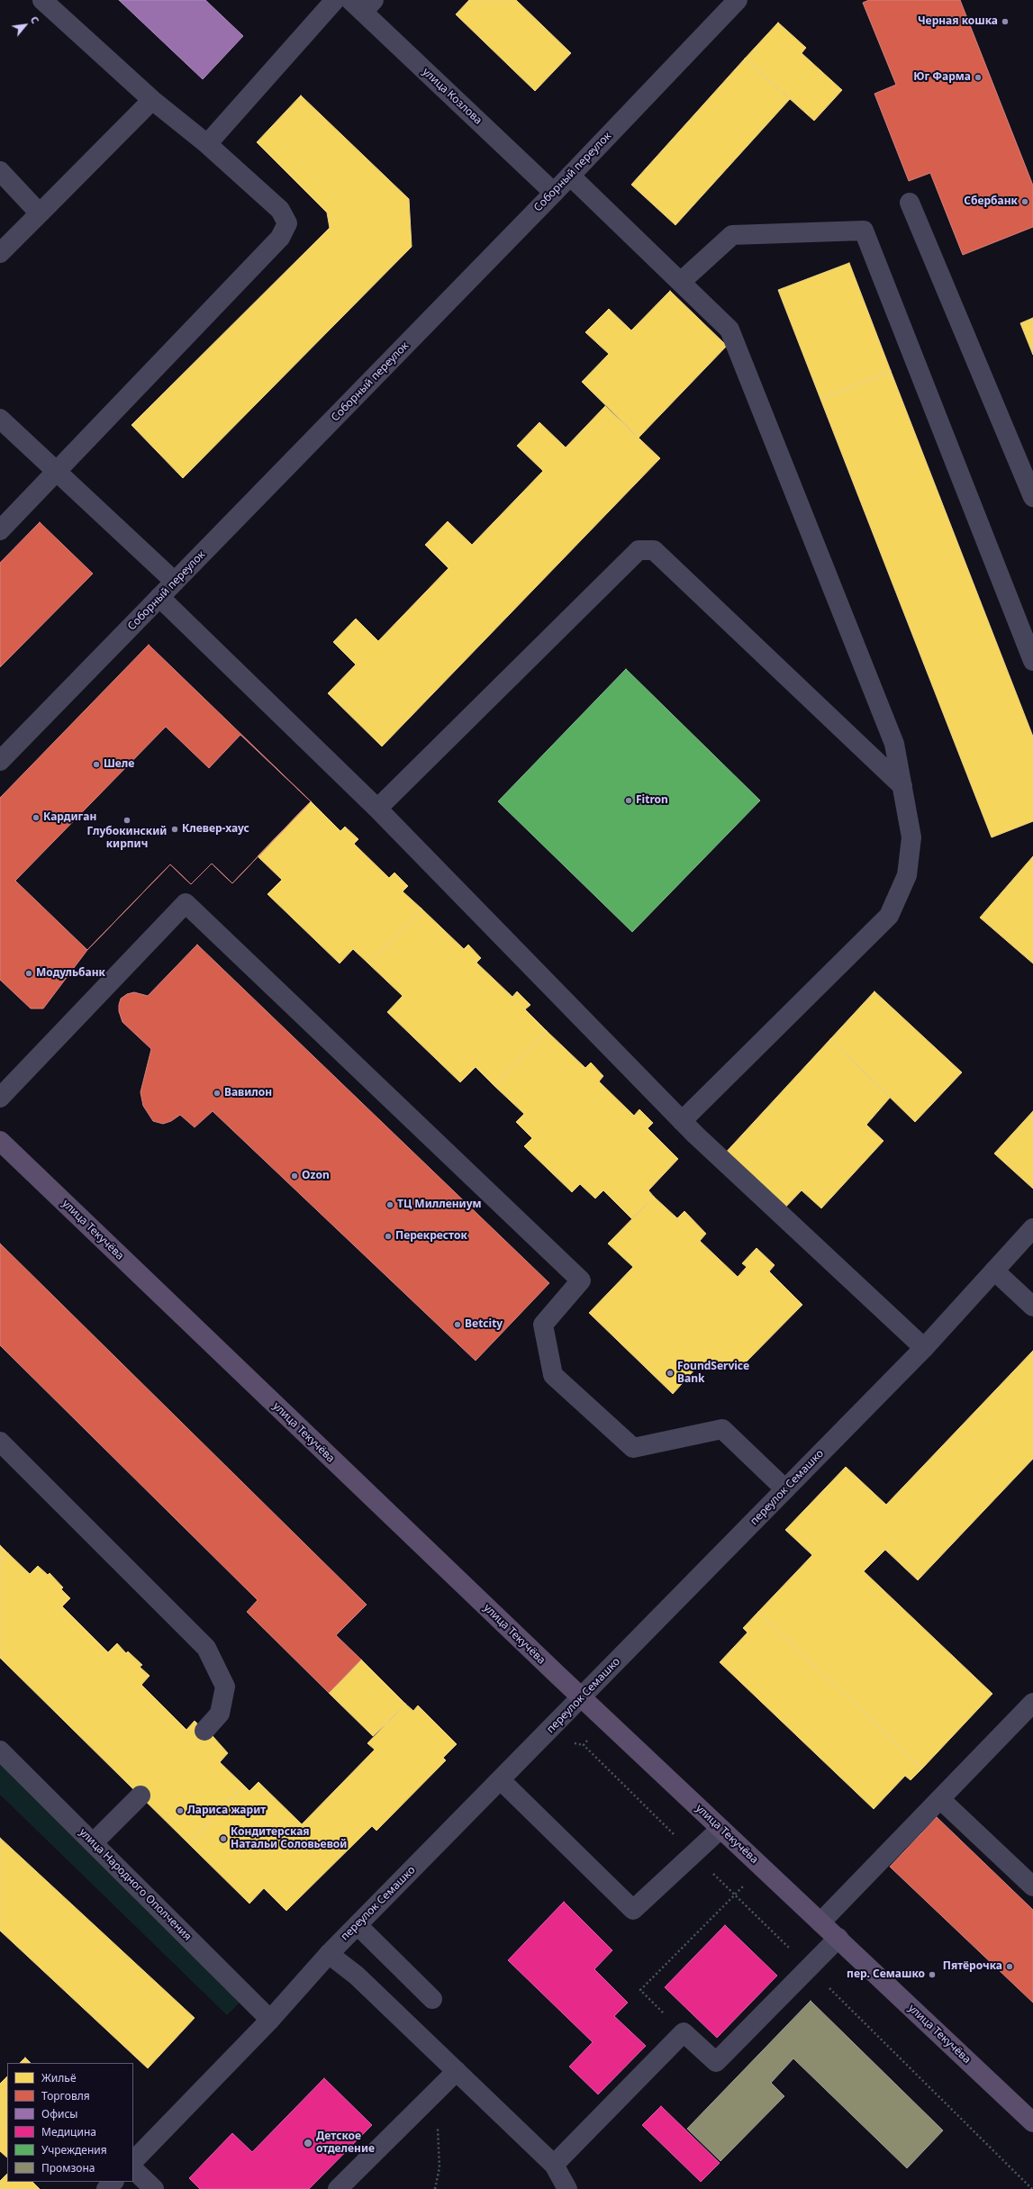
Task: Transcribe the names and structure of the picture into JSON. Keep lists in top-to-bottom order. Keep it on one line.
{"streets":{"main road":["улица Текучёва"],"street":["улица Козлова","Соборный переулок","переулок Семашко","улица Народного Ополчения"]},"crossings":[["улица Козлова","Соборный переулок"],["улица Текучёва","переулок Семашко"],["переулок Семашко","улица Народного Ополчения"]],"places":["Черная кошка","Юг Фарма","Сбербанк","Шеле","Fitron","Кардиган","Глубокинский кирпич","Клевер-хаус","Модульбанк","Вавилон","Ozon","ТЦ Миллениум","Перекресток","Betcity","FoundService Bank","Лариса жарит","Кондитерская Натальи Соловьевой","Пятёрочка","пер. Семашко","Детское отделение"],"legend":["Жильё","Торговля","Офисы","Медицина","Учреждения","Промзона"],"north":"top right"}
